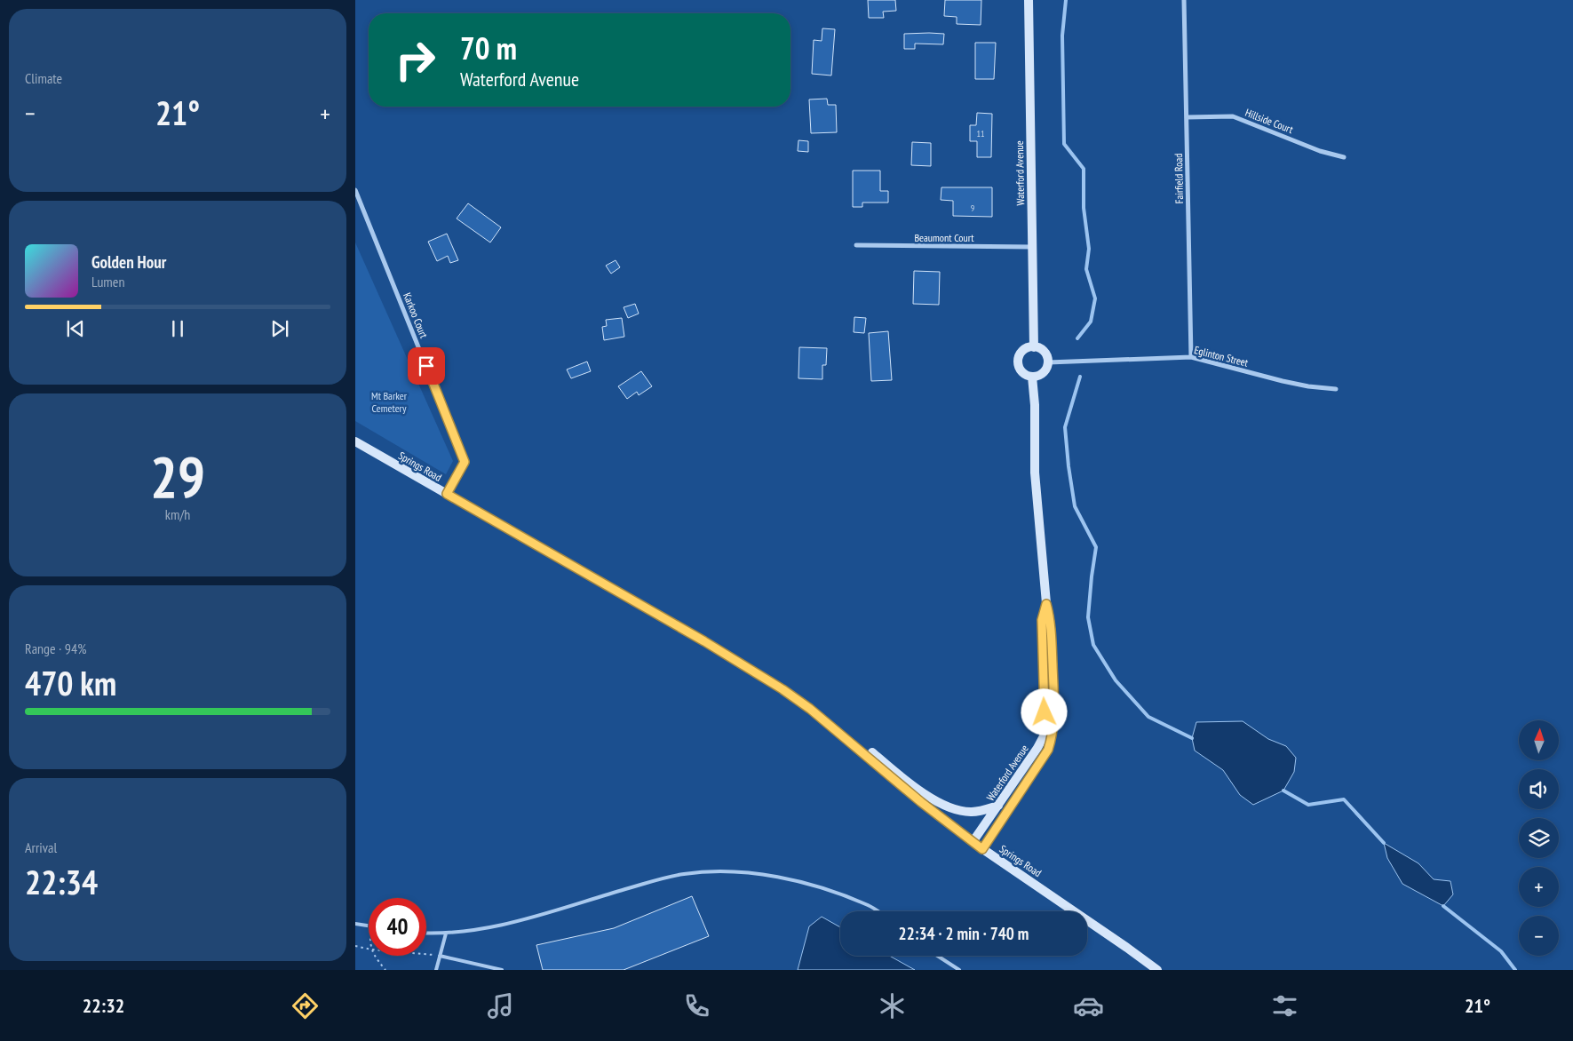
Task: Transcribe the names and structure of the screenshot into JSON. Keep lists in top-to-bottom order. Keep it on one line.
{"streets":{"street":["Hillside Court","Waterford Avenue","Fairfield Road","Beaumont Court","Karkoo Court","Eglinton Street","Springs Road"]},"crossings":[["Hillside Court","Fairfield Road"],["Waterford Avenue","Beaumont Court"],["Waterford Avenue","Eglinton Street"],["Waterford Avenue","Springs Road"],["Fairfield Road","Eglinton Street"],["Karkoo Court","Springs Road"]],"parks":["Mt Barker Cemetery"],"house_numbers":["11","9"],"north":"top","page":{"tile":["Climate",["29","km/h"],["Range · 94%","470 km"],["Arrival","22:34"]],"turn":["70 m","Waterford Avenue"],"heat":["−","21°","+"],"song":["Golden Hour","Lumen"],"map_buttons":["+","−"],"limit":"40","trip":"22:34 · 2 min · 740 m","tabs":["22:32","21°"]}}
